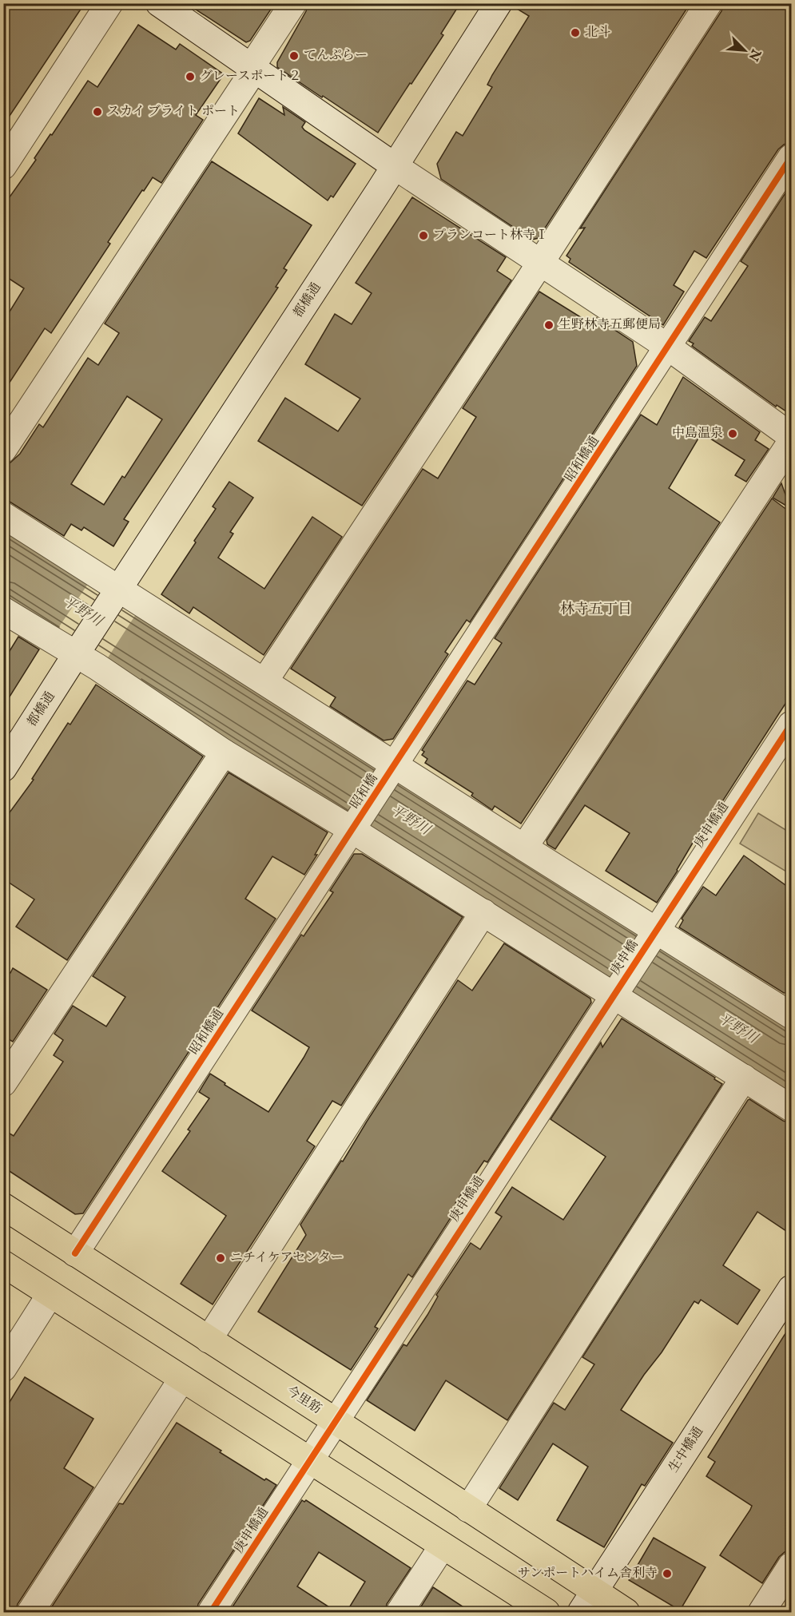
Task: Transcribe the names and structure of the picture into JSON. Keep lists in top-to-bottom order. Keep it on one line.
{"streets":{"main road":["今里筋"],"street":["都橋通","昭和橋通","昭和橋","庚申橋通","庚申橋","生中橋通"]},"crossings":[["昭和橋通","昭和橋"],["昭和橋通","今里筋"],["庚申橋通","庚申橋"],["庚申橋通","今里筋"],["今里筋","生中橋通"]],"districts":["林寺五丁目"],"water":["平野川"],"places":["北斗","てんぷらー","グレースポート２","スカイ ブライト ポート","プランコート林寺Ⅰ","生野林寺五郵便局","中島温泉","ニチイケアセンター","サンポートハイム舎利寺"],"north":"bottom right"}
